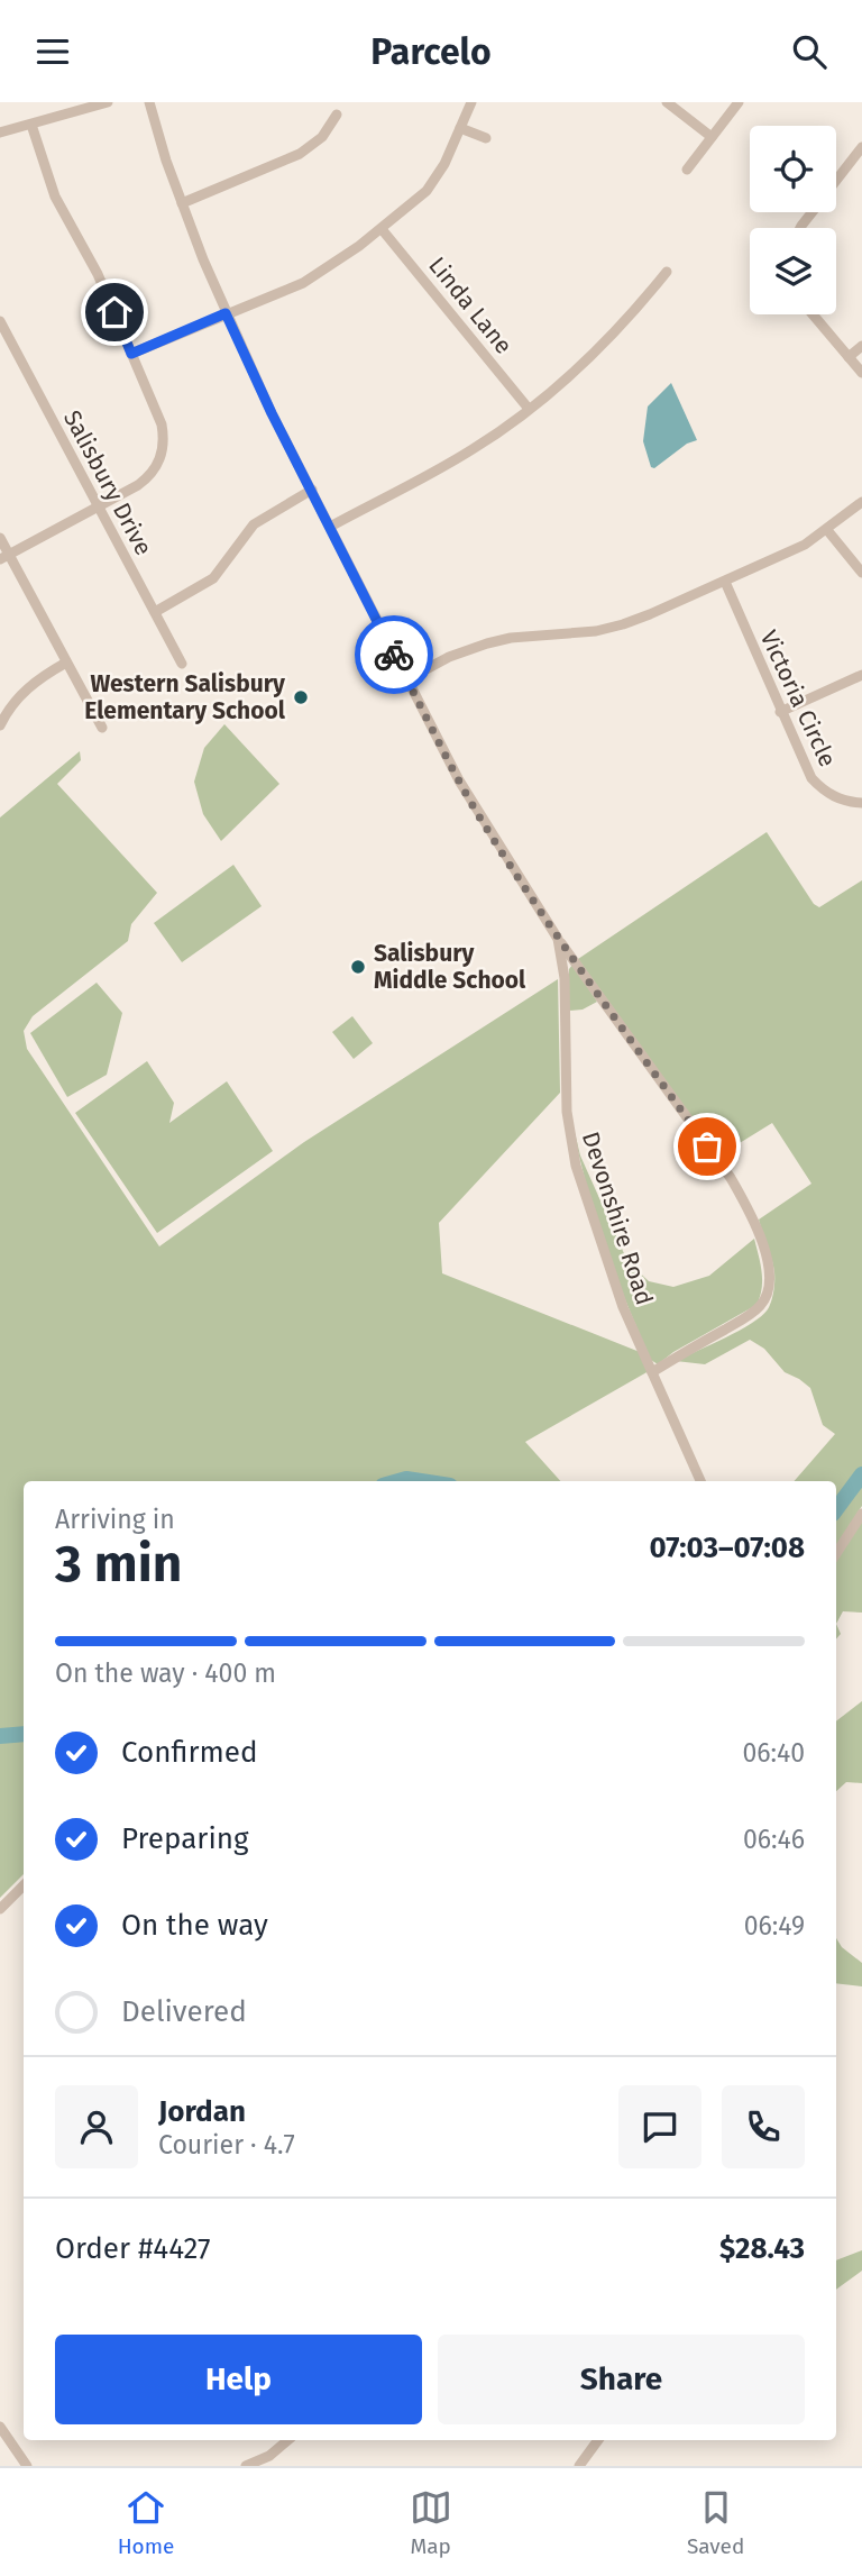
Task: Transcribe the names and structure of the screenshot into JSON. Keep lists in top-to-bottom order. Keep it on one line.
{"streets":{"street":["Linda Lane","Salisbury Drive","Victoria Circle","Devonshire Road"]},"places":["Western Salisbury Elementary School","Salisbury Middle School"],"page":{"header":"Parcelo","heading":["3 min","Arriving in","07:03–07:08"],"panel":["Jordan","Courier · 4.7","Order #4427","$28.43"],"bar":"On the way · 400 m","list":[["Confirmed","06:40"],["Preparing","06:46"],["On the way","06:49"],"Delivered"],"buttons":["Help","Share"],"tabs":["Home","Map","Saved"]}}
